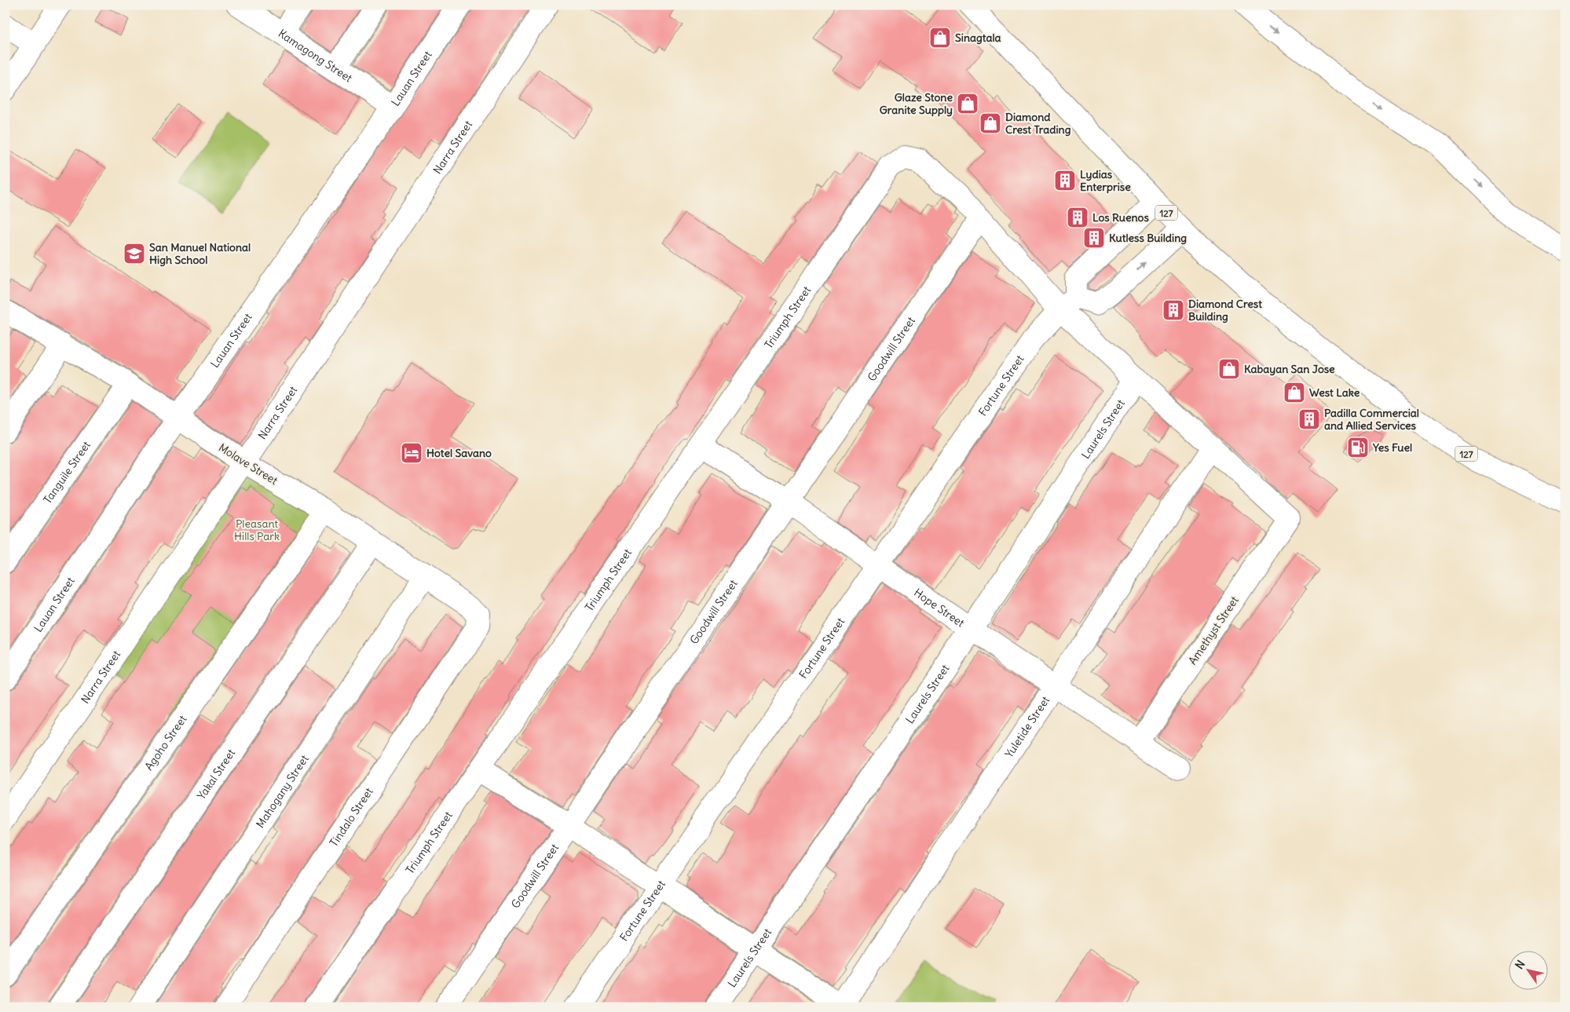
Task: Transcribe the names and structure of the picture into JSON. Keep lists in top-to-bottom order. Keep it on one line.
{"streets":{"street":["Kamagong Street","Lauan Street","Narra Street","127","Triumph Street","Goodwill Street","Fortune Street","Laurels Street","Molave Street","Tanguile Street","Hope Street","Amethyst Street","Yuletide Street","Agoho Street","Yakal Street","Mahogany Street","Tindalo Street"]},"crossings":[["Kamagong Street","Lauan Street"],["Lauan Street","Molave Street"],["Narra Street","Molave Street"],["Triumph Street","Goodwill Street"],["Triumph Street","Hope Street"],["Goodwill Street","Hope Street"],["Fortune Street","Hope Street"],["Laurels Street","Hope Street"],["Molave Street","Tanguile Street"],["Molave Street","Agoho Street"],["Molave Street","Yakal Street"],["Molave Street","Mahogany Street"],["Molave Street","Tindalo Street"],["Hope Street","Amethyst Street"],["Hope Street","Yuletide Street"],["Amethyst Street","Yuletide Street"]],"parks":["Pleasant Hills Park"],"places":{"shop":["Sinagtala","Glaze Stone Granite Supply","Diamond Crest Trading","Kabayan San Jose","West Lake"],"building":["Lydias Enterprise","Los Ruenos","Kutless Building","Diamond Crest Building","Padilla Commercial and Allied Services"],"school or university":["San Manuel National High School"],"fuel station":["Yes Fuel"],"hotel":["Hotel Savano"]},"north":"top left"}
